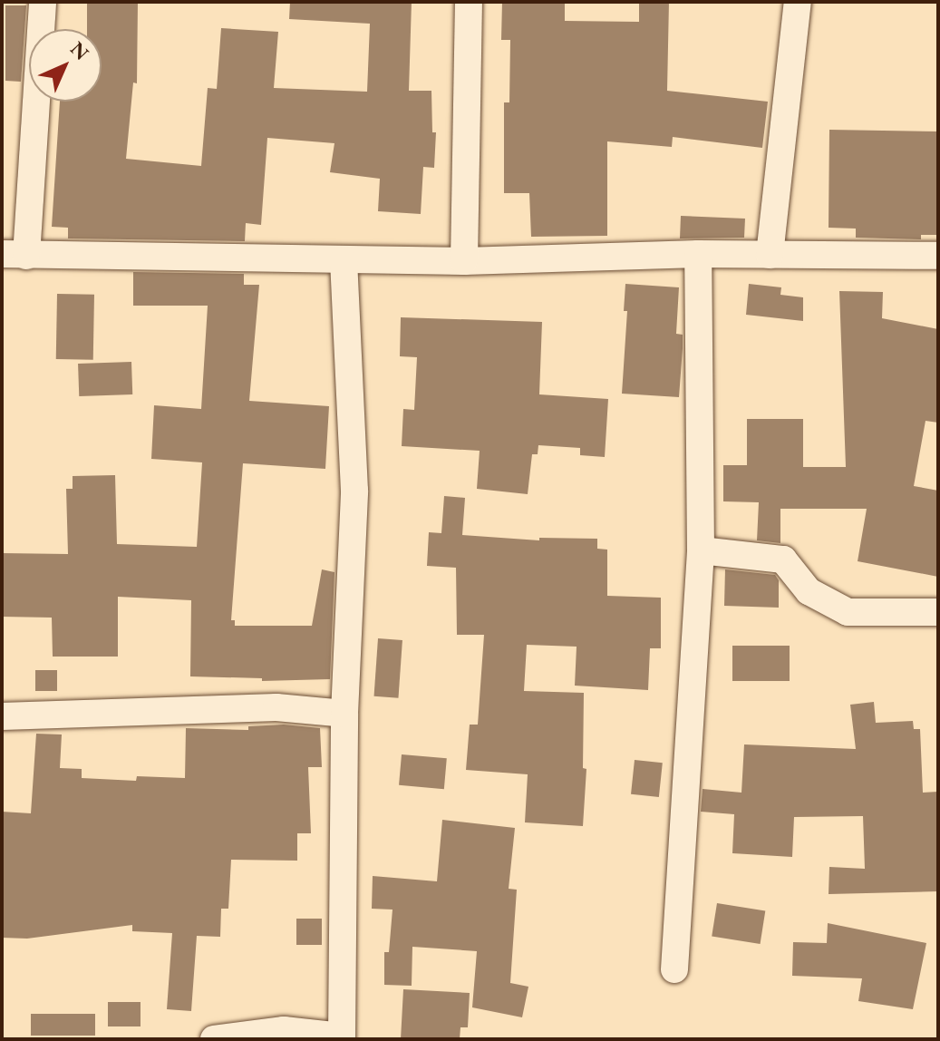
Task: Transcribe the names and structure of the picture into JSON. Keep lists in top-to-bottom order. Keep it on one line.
{"north":"top right"}
